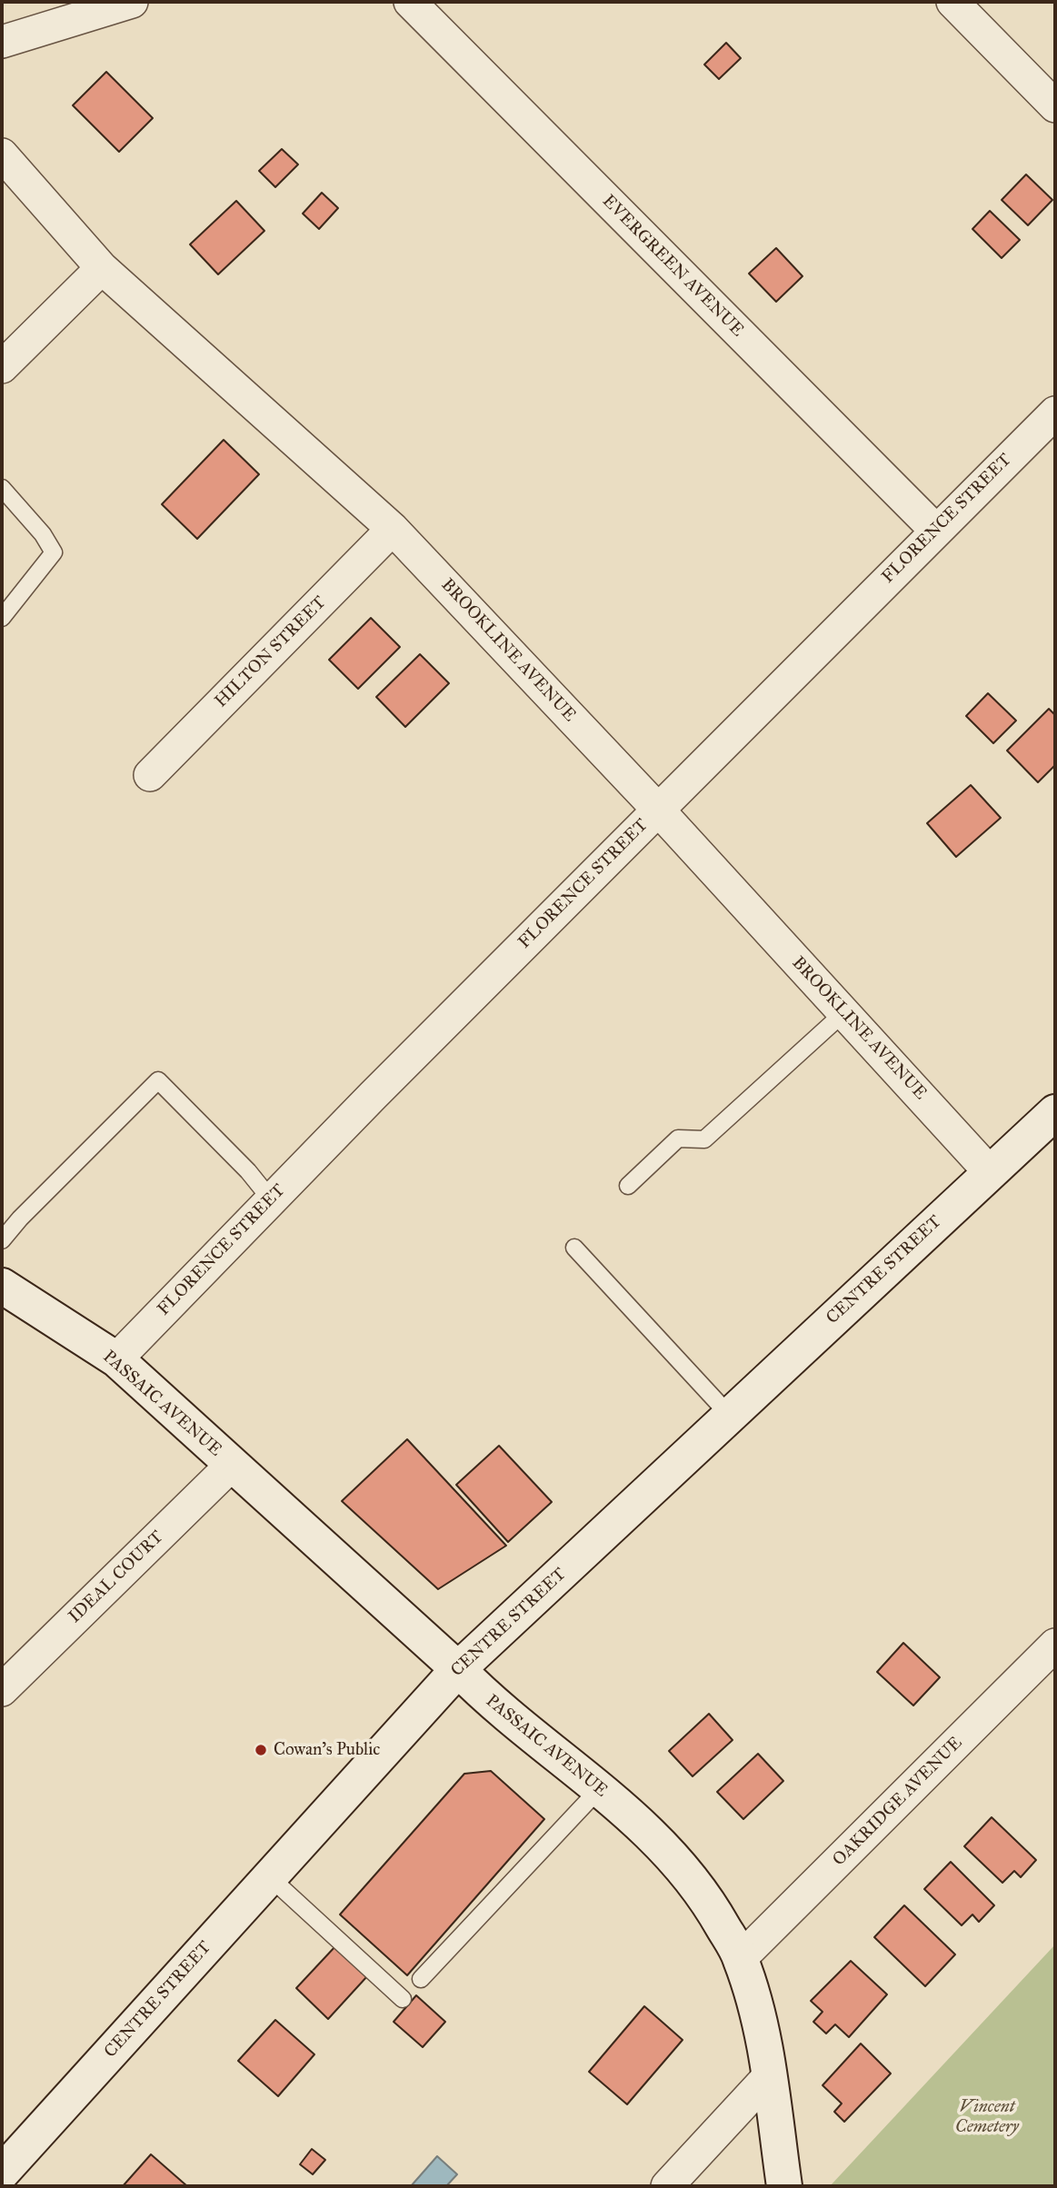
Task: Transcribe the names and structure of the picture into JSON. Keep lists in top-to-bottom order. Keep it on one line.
{"streets":{"street":["EVERGREEN AVENUE","FLORENCE STREET","BROOKLINE AVENUE","HILTON STREET","CENTRE STREET","PASSAIC AVENUE","IDEAL COURT","OAKRIDGE AVENUE"]},"crossings":[["EVERGREEN AVENUE","FLORENCE STREET"],["FLORENCE STREET","BROOKLINE AVENUE"],["FLORENCE STREET","PASSAIC AVENUE"],["BROOKLINE AVENUE","HILTON STREET"],["BROOKLINE AVENUE","CENTRE STREET"],["CENTRE STREET","PASSAIC AVENUE"],["PASSAIC AVENUE","IDEAL COURT"],["PASSAIC AVENUE","OAKRIDGE AVENUE"]],"parks":["Vincent Cemetery"],"places":["Cowan's Public"]}
